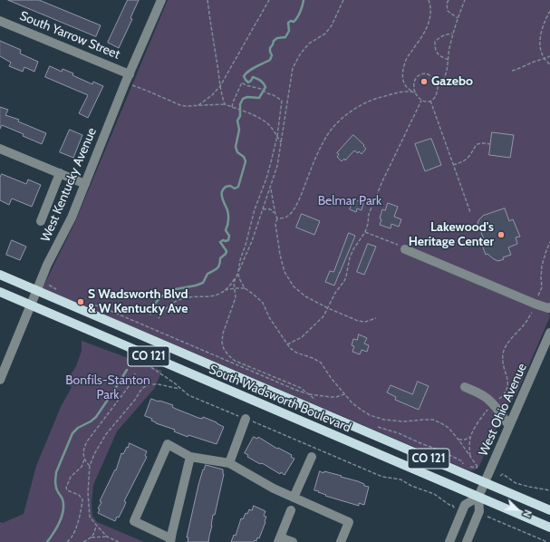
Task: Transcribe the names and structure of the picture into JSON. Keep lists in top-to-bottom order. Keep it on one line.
{"streets":{"main road":["CO 121","South Wadsworth Boulevard"],"street":["South Yarrow Street","West Kentucky Avenue","West Ohio Avenue"]},"crossings":[["South Yarrow Street","West Kentucky Avenue"],["West Kentucky Avenue","South Wadsworth Boulevard"],["South Wadsworth Boulevard","West Ohio Avenue"]],"parks":["Belmar Park","Bonfils-Stanton Park"],"places":["Gazebo","Lakewood's Heritage Center","S Wadsworth Blvd & W Kentucky Ave"],"north":"bottom right"}
